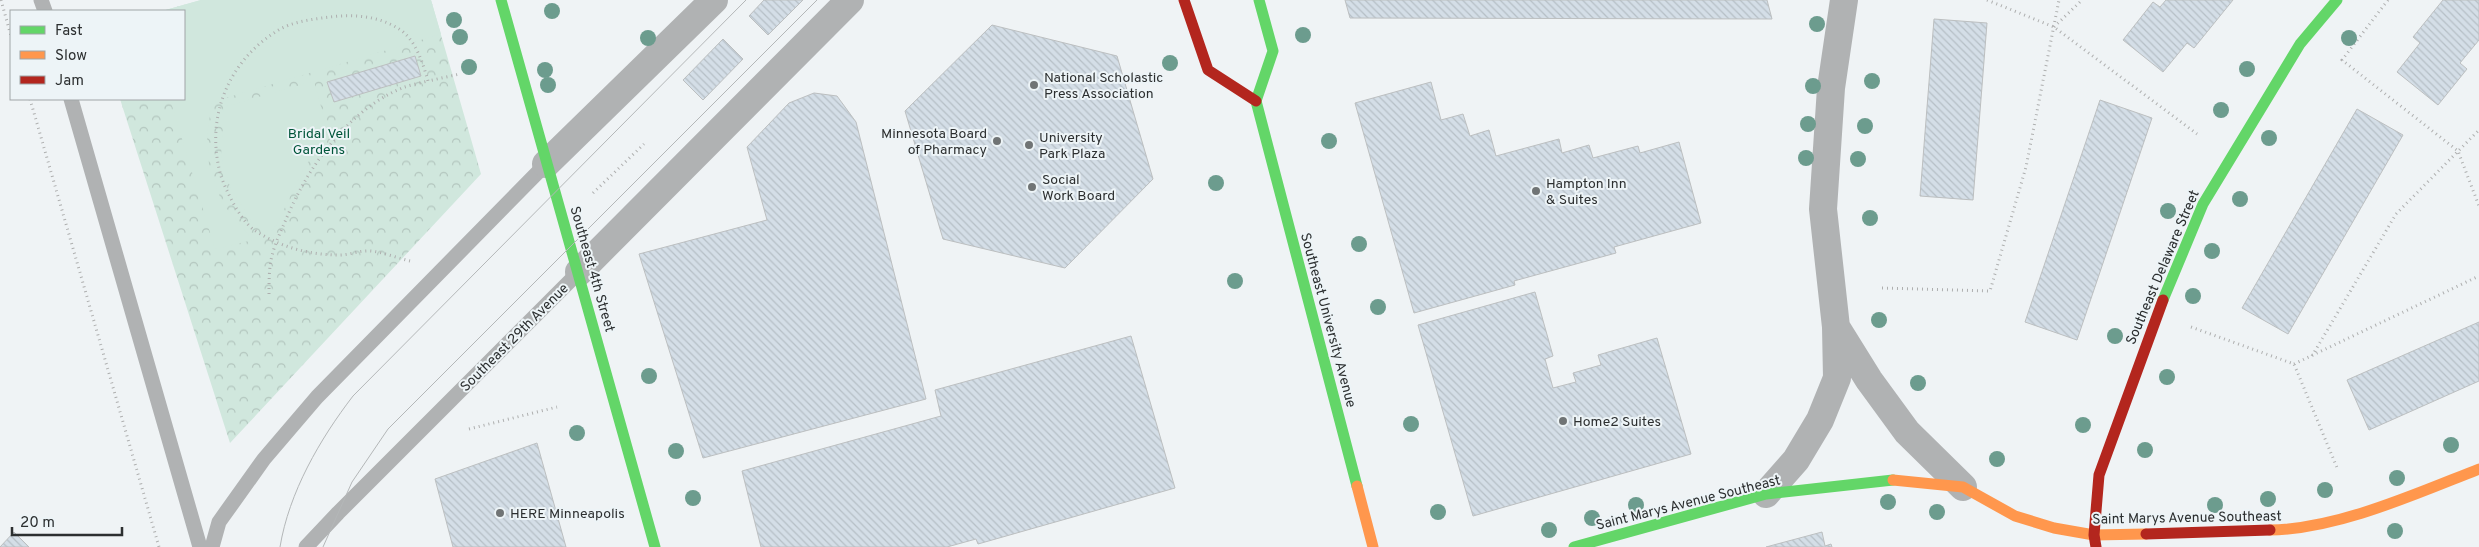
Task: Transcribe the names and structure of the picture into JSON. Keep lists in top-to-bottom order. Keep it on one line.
{"streets":{"street":["Southeast Delaware Street","Southeast 4th Street","Southeast University Avenue","Southeast 29th Avenue","Saint Marys Avenue Southeast"]},"crossings":[["Southeast Delaware Street","Saint Marys Avenue Southeast"],["Southeast 4th Street","Southeast 29th Avenue"]],"parks":["Bridal Veil Gardens"],"places":["National Scholastic Press Association","Minnesota Board of Pharmacy","University Park Plaza","Social Work Board","Hampton Inn & Suites","Home2 Suites","HERE Minneapolis"],"legend":["Fast","Slow","Jam"],"scale_bar":"20 m"}
